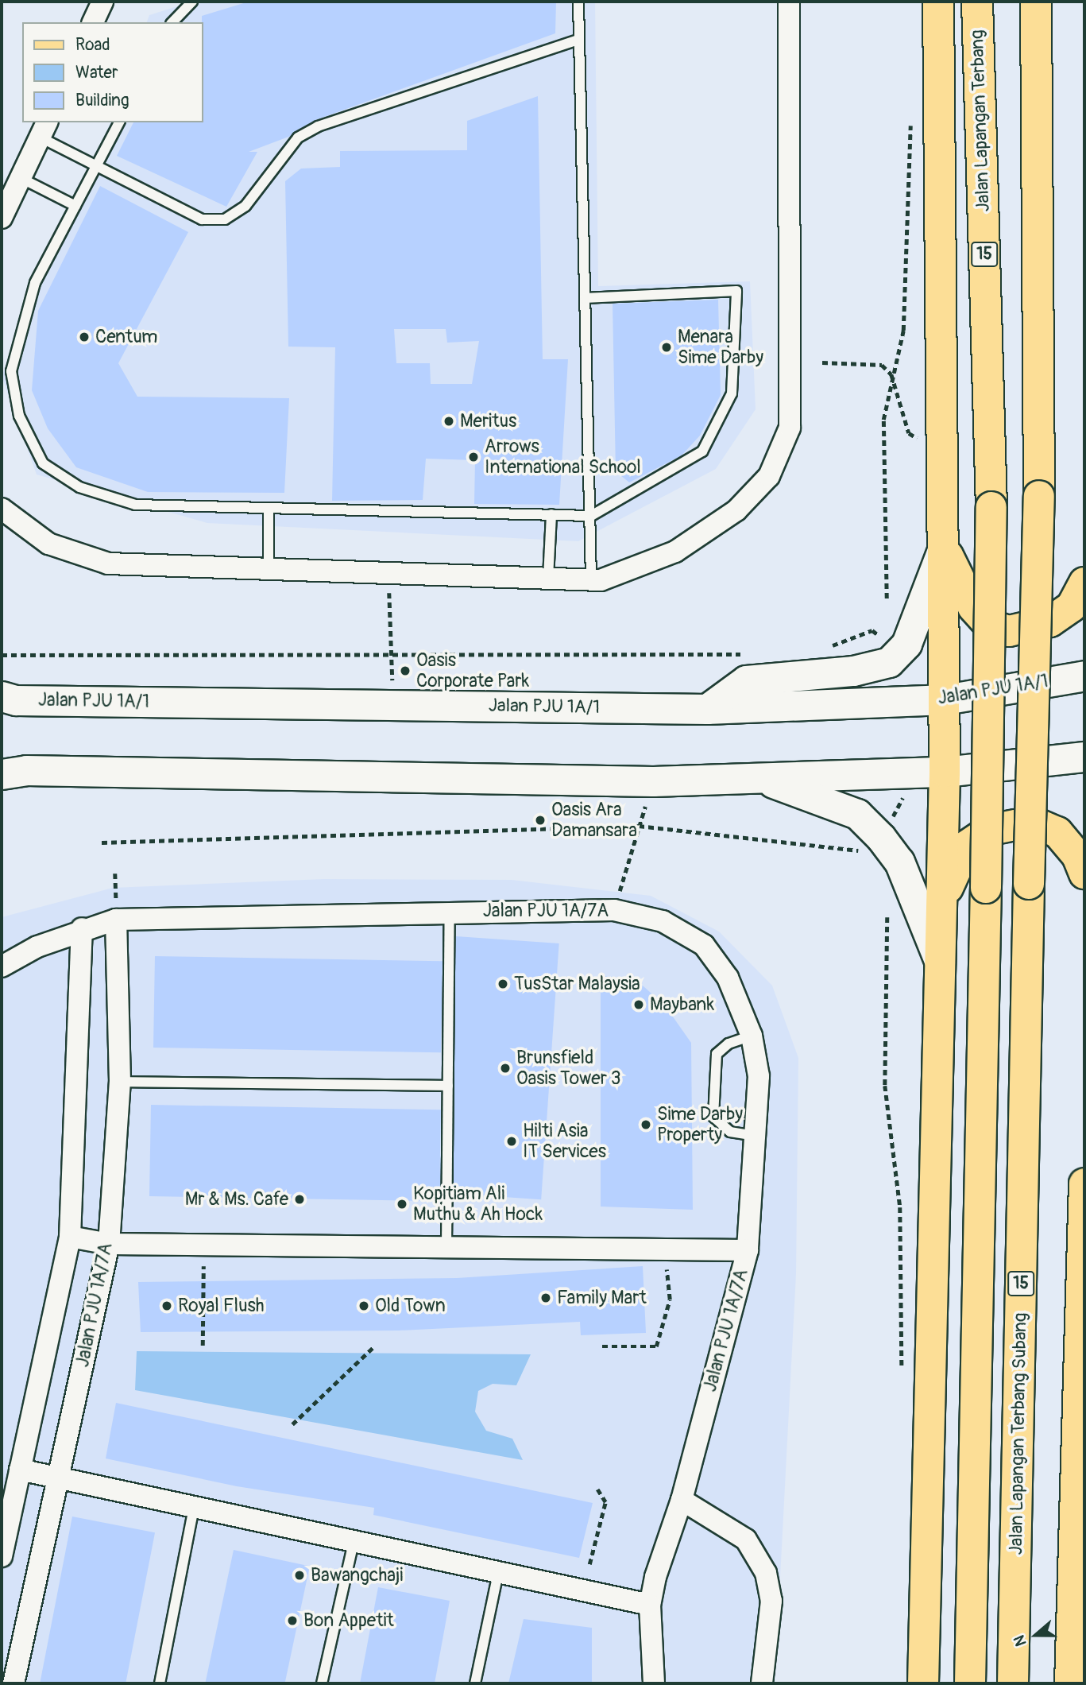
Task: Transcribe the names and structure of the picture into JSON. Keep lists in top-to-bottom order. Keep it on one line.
{"streets":{"main road":["Jalan Lapangan Terbang","15","Jalan PJU 1A/1","Jalan Lapangan Terbang Subang"],"street":["Jalan PJU 1A/7A"]},"places":["Centum","Menara Sime Darby","Meritus","Arrows International School","Oasis Corporate Park","Oasis Ara Damansara","TusStar Malaysia","Maybank","Brunsfield Oasis Tower 3","Sime Darby Property","Hilti Asia IT Services","Mr & Ms. Cafe","Kopitiam Ali Muthu & Ah Hock","Family Mart","Royal Flush","Old Town","Bawangchaji","Bon Appetit"],"legend":["Road","Water","Building"],"north":"left"}
